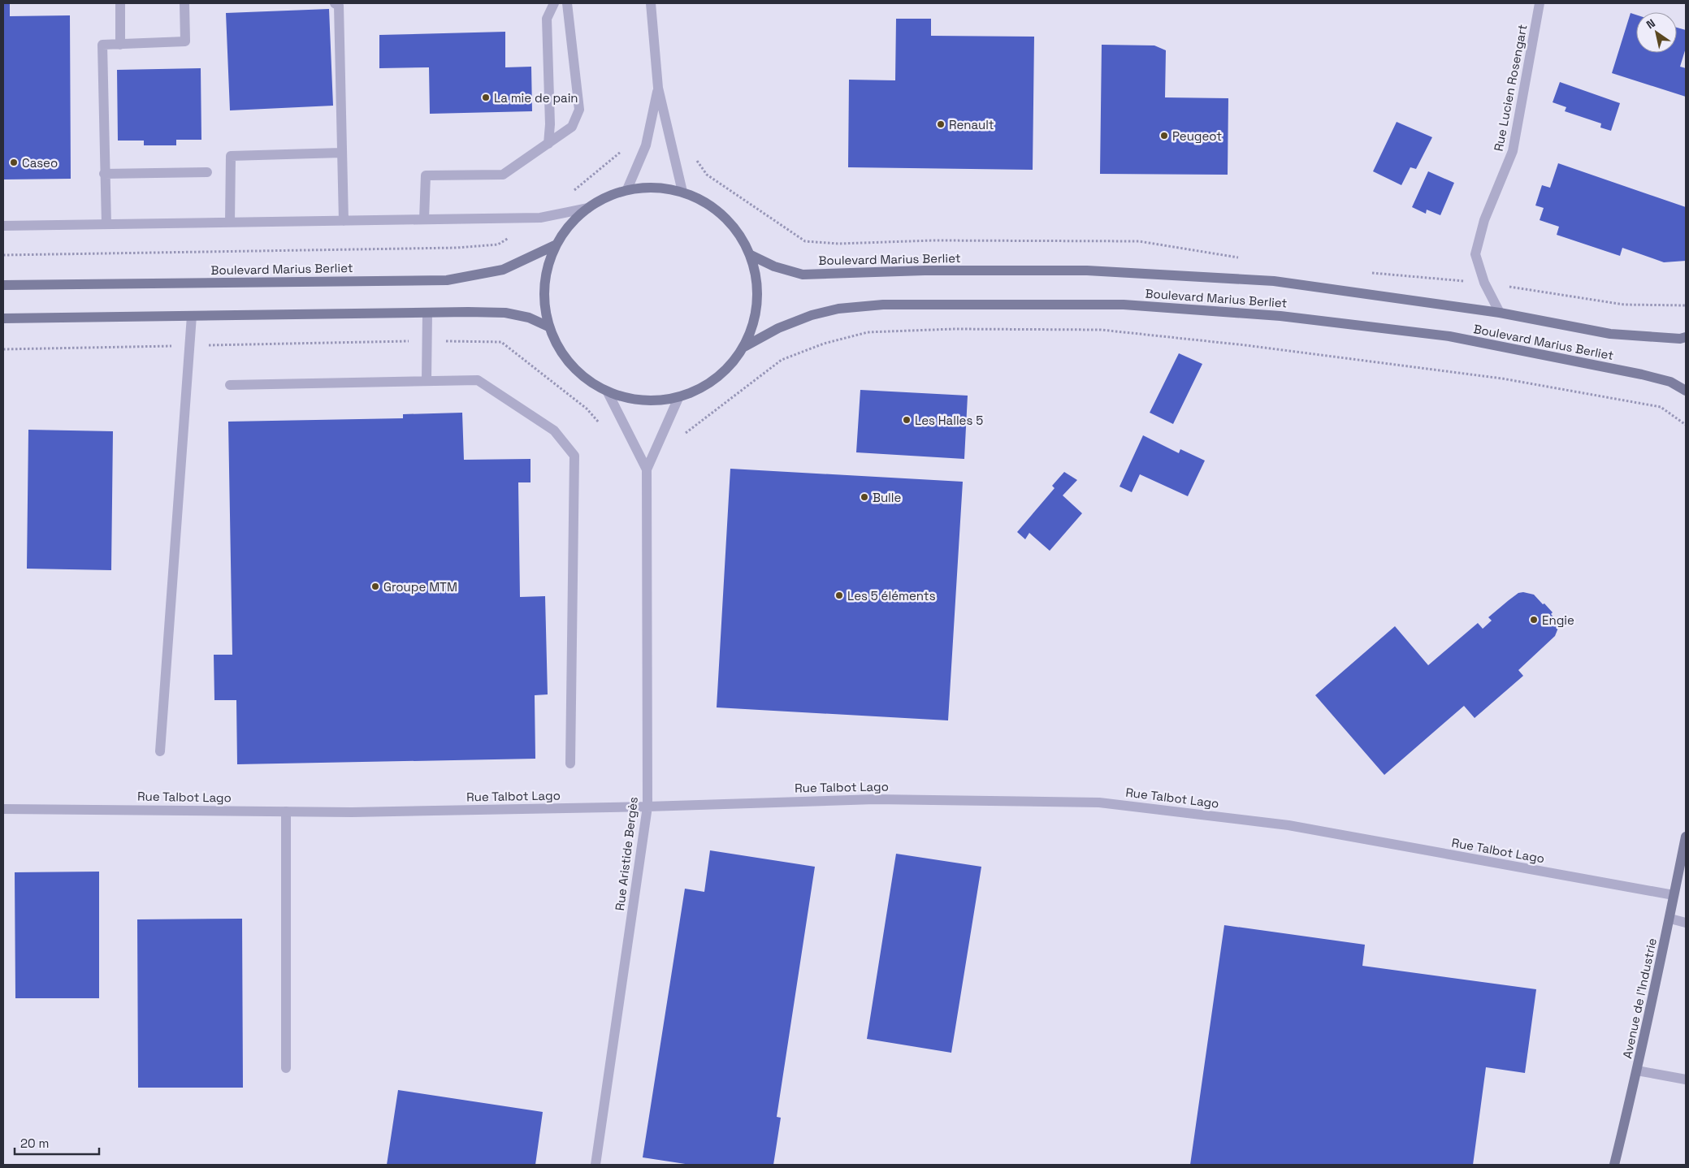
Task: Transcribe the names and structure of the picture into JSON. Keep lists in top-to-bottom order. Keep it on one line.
{"streets":{"main road":["Boulevard Marius Berliet","Avenue de l'Industrie"],"street":["Rue Lucien Rosengart","Rue Talbot Lago","Rue Aristide Bergès"]},"crossings":[["Rue Lucien Rosengart","Boulevard Marius Berliet"],["Rue Talbot Lago","Rue Aristide Bergès"],["Rue Talbot Lago","Avenue de l'Industrie"]],"places":["La mie de pain","Renault","Peugeot","Caseo","Les Halles 5","Bulle","Groupe MTM","Les 5 éléments","Engie"],"scale_bar":"20 m","north":"top left"}
